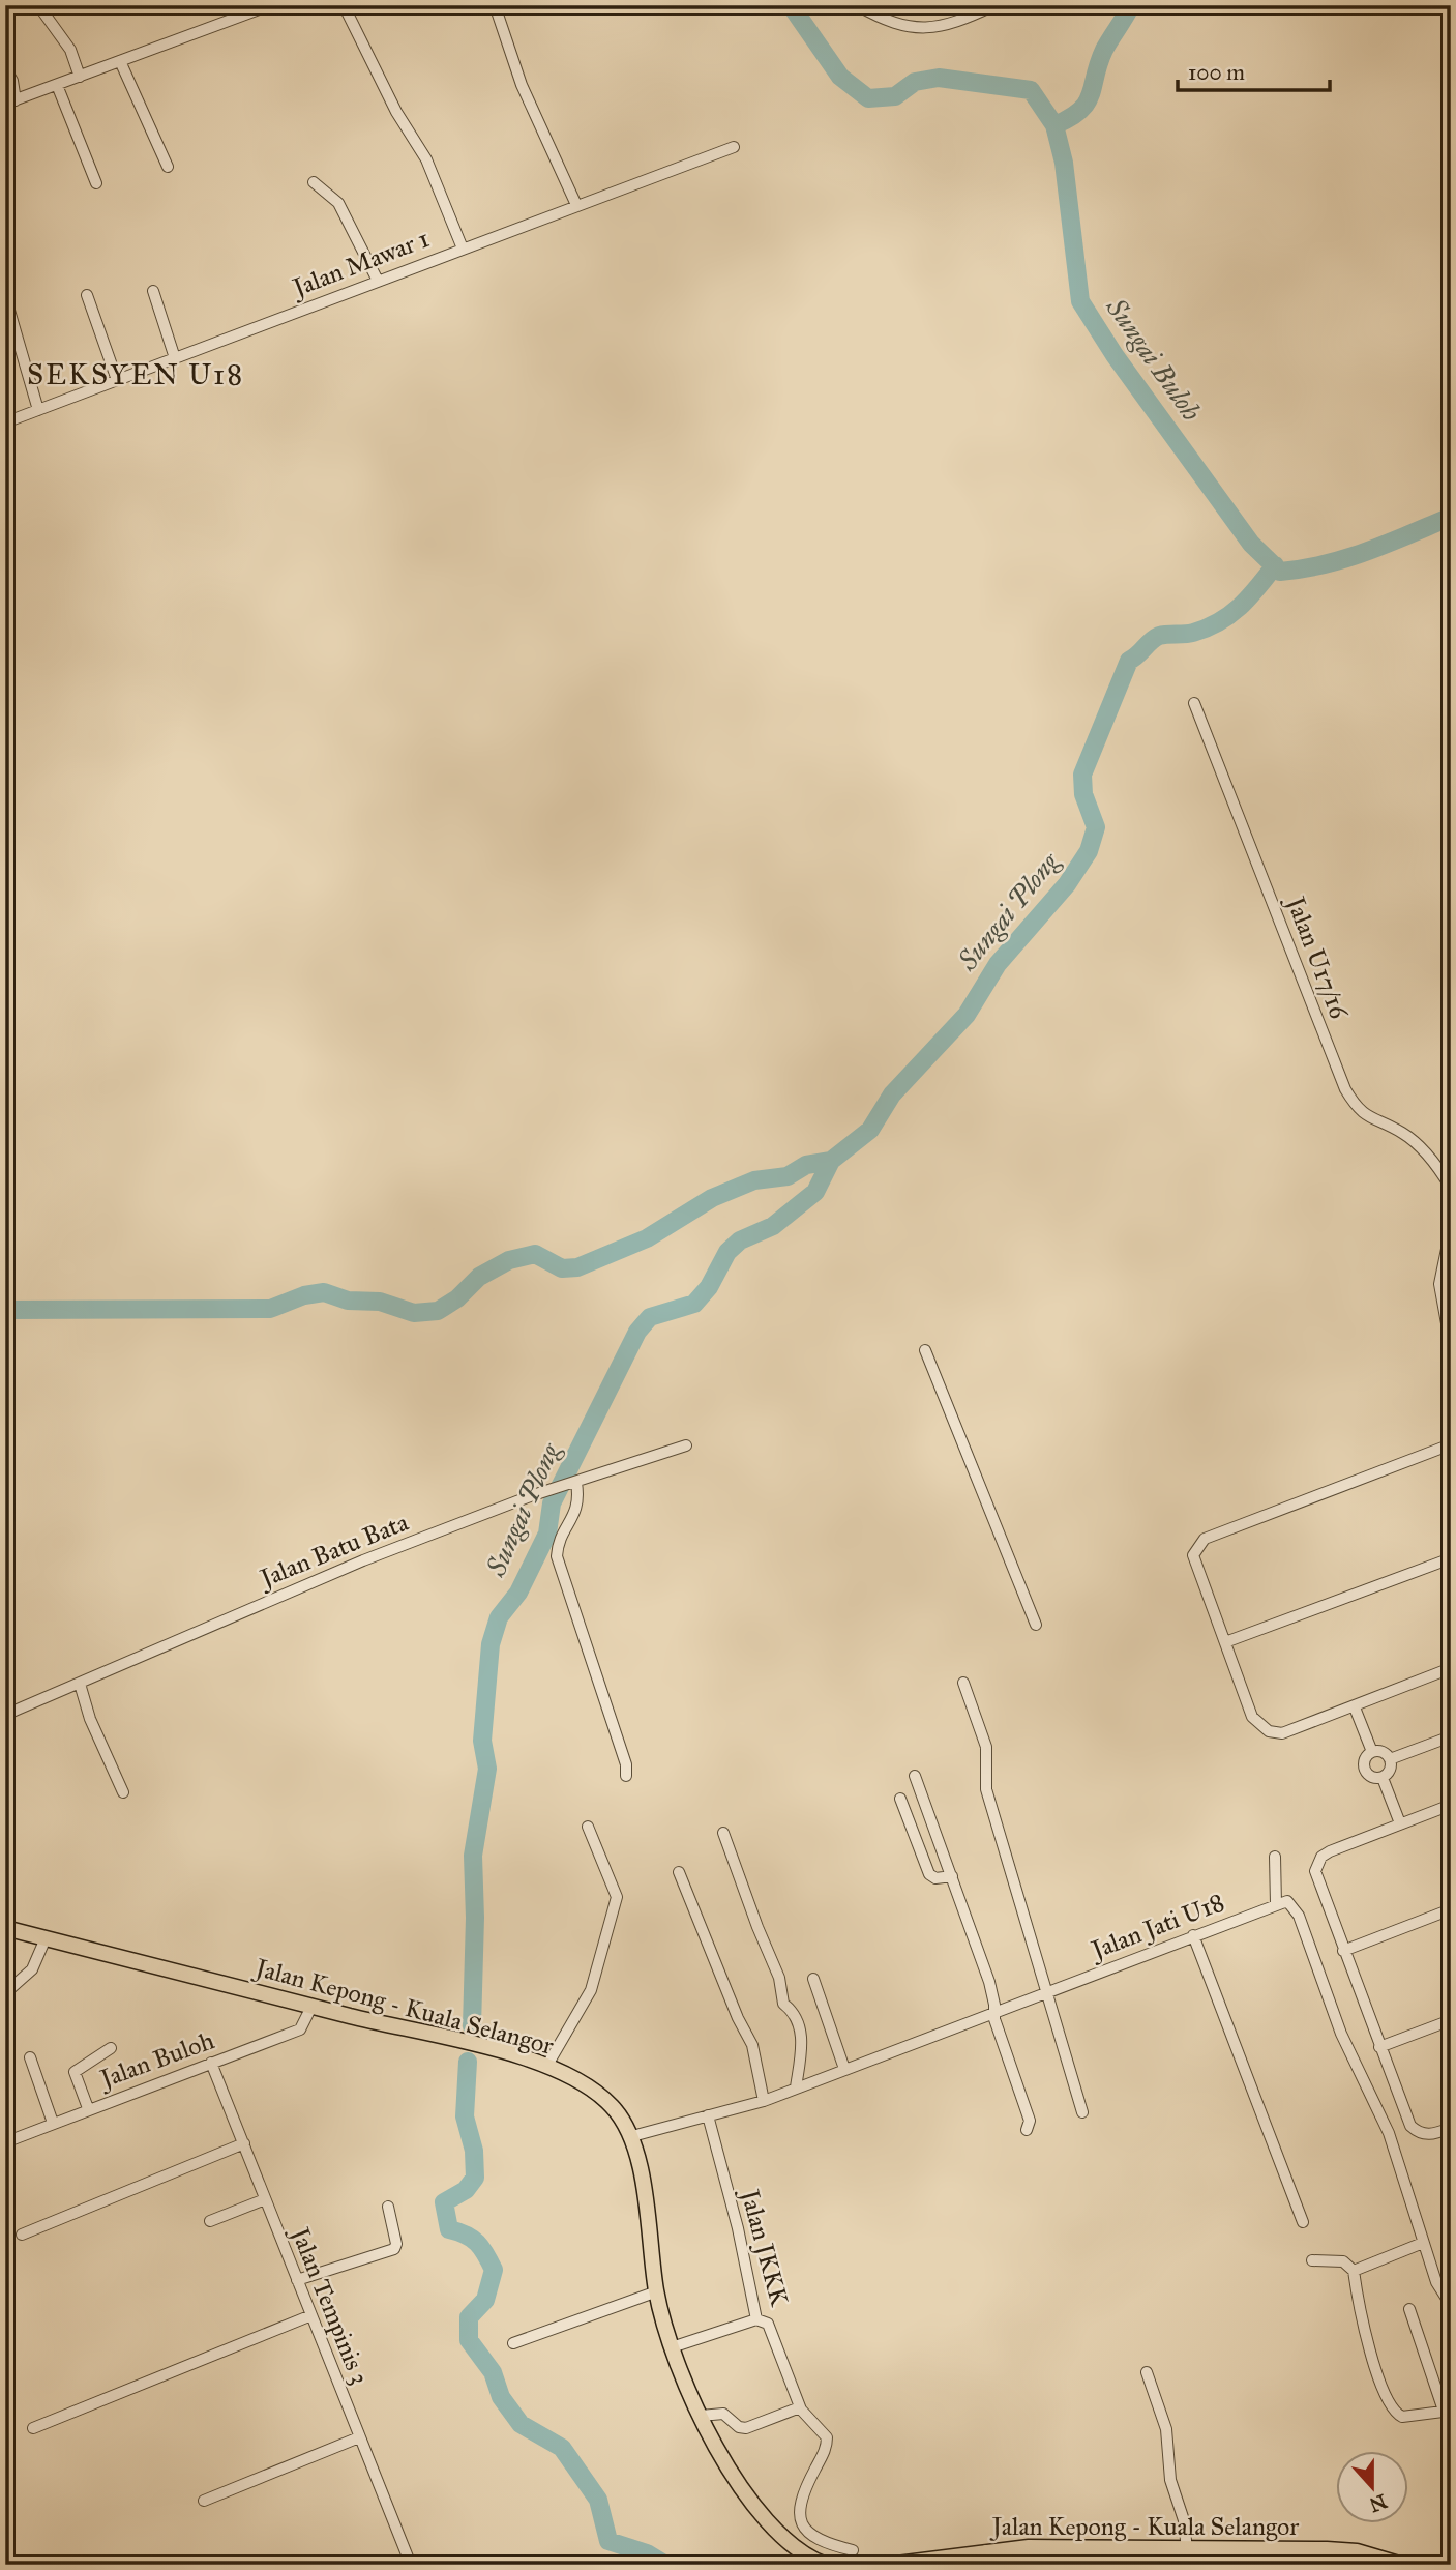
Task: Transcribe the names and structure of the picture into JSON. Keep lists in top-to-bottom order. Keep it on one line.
{"streets":{"highway":["Jalan Kepong - Kuala Selangor"],"street":["Jalan Mawar 1","Jalan U17/16","Jalan Batu Bata","Jalan Jati U18","Jalan Buloh","Jalan JKKK","Jalan Tempinis 3"]},"crossings":[["Jalan Jati U18","Jalan Kepong - Kuala Selangor"],["Jalan Jati U18","Jalan JKKK"],["Jalan Kepong - Kuala Selangor","Jalan Buloh"],["Jalan Buloh","Jalan Tempinis 3"]],"districts":["SEKSYEN U18"],"water":["Sungai Buloh","Sungai Plong"],"scale_bar":"100 m","north":"bottom"}
